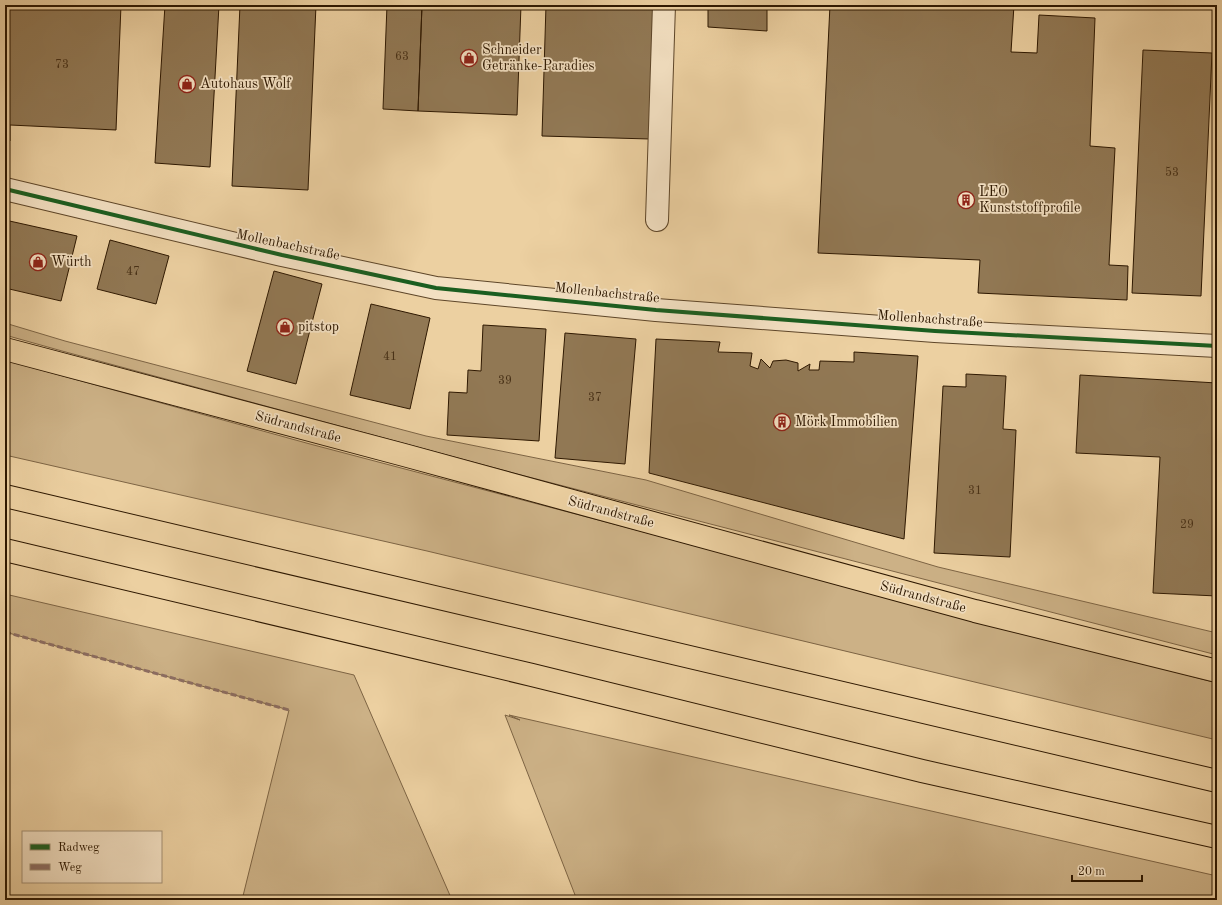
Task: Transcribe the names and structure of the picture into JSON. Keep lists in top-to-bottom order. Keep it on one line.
{"streets":{"main road":["Südrandstraße"],"street":["Mollenbachstraße"]},"places":{"shop":["Schneider Getränke-Paradies","Autohaus Wolf","Würth","pitstop"],"building":["LEO Kunststoffprofile","Mörk Immobilien"]},"house_numbers":["63","73","53","47","41","39","37","31","29"],"legend":["Radweg","Weg"],"scale_bar":"20 m"}
